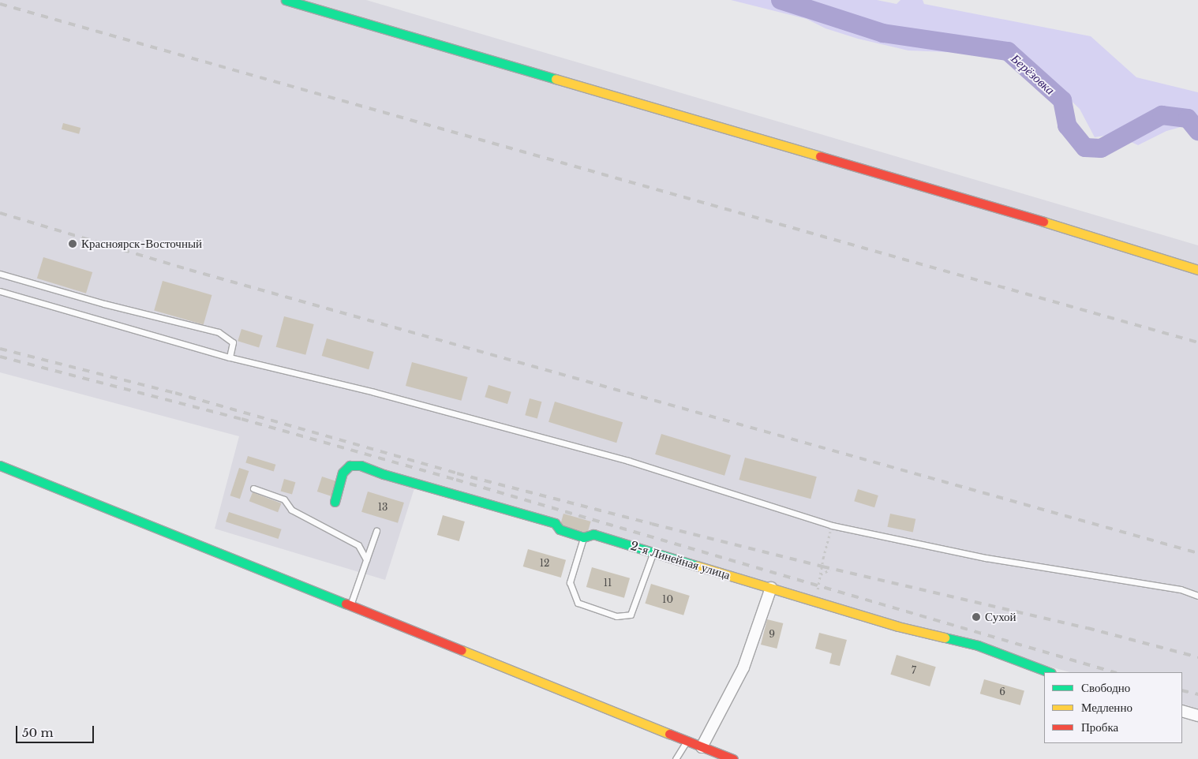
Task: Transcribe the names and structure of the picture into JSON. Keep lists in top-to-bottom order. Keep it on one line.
{"streets":{"street":["2-я Линейная улица"]},"water":["Берёзовка"],"places":["Красноярск-Восточный","Сухой"],"house_numbers":["13","12","11","10","9","7","6"],"legend":["Свободно","Медленно","Пробка"],"scale_bar":"50 m"}
